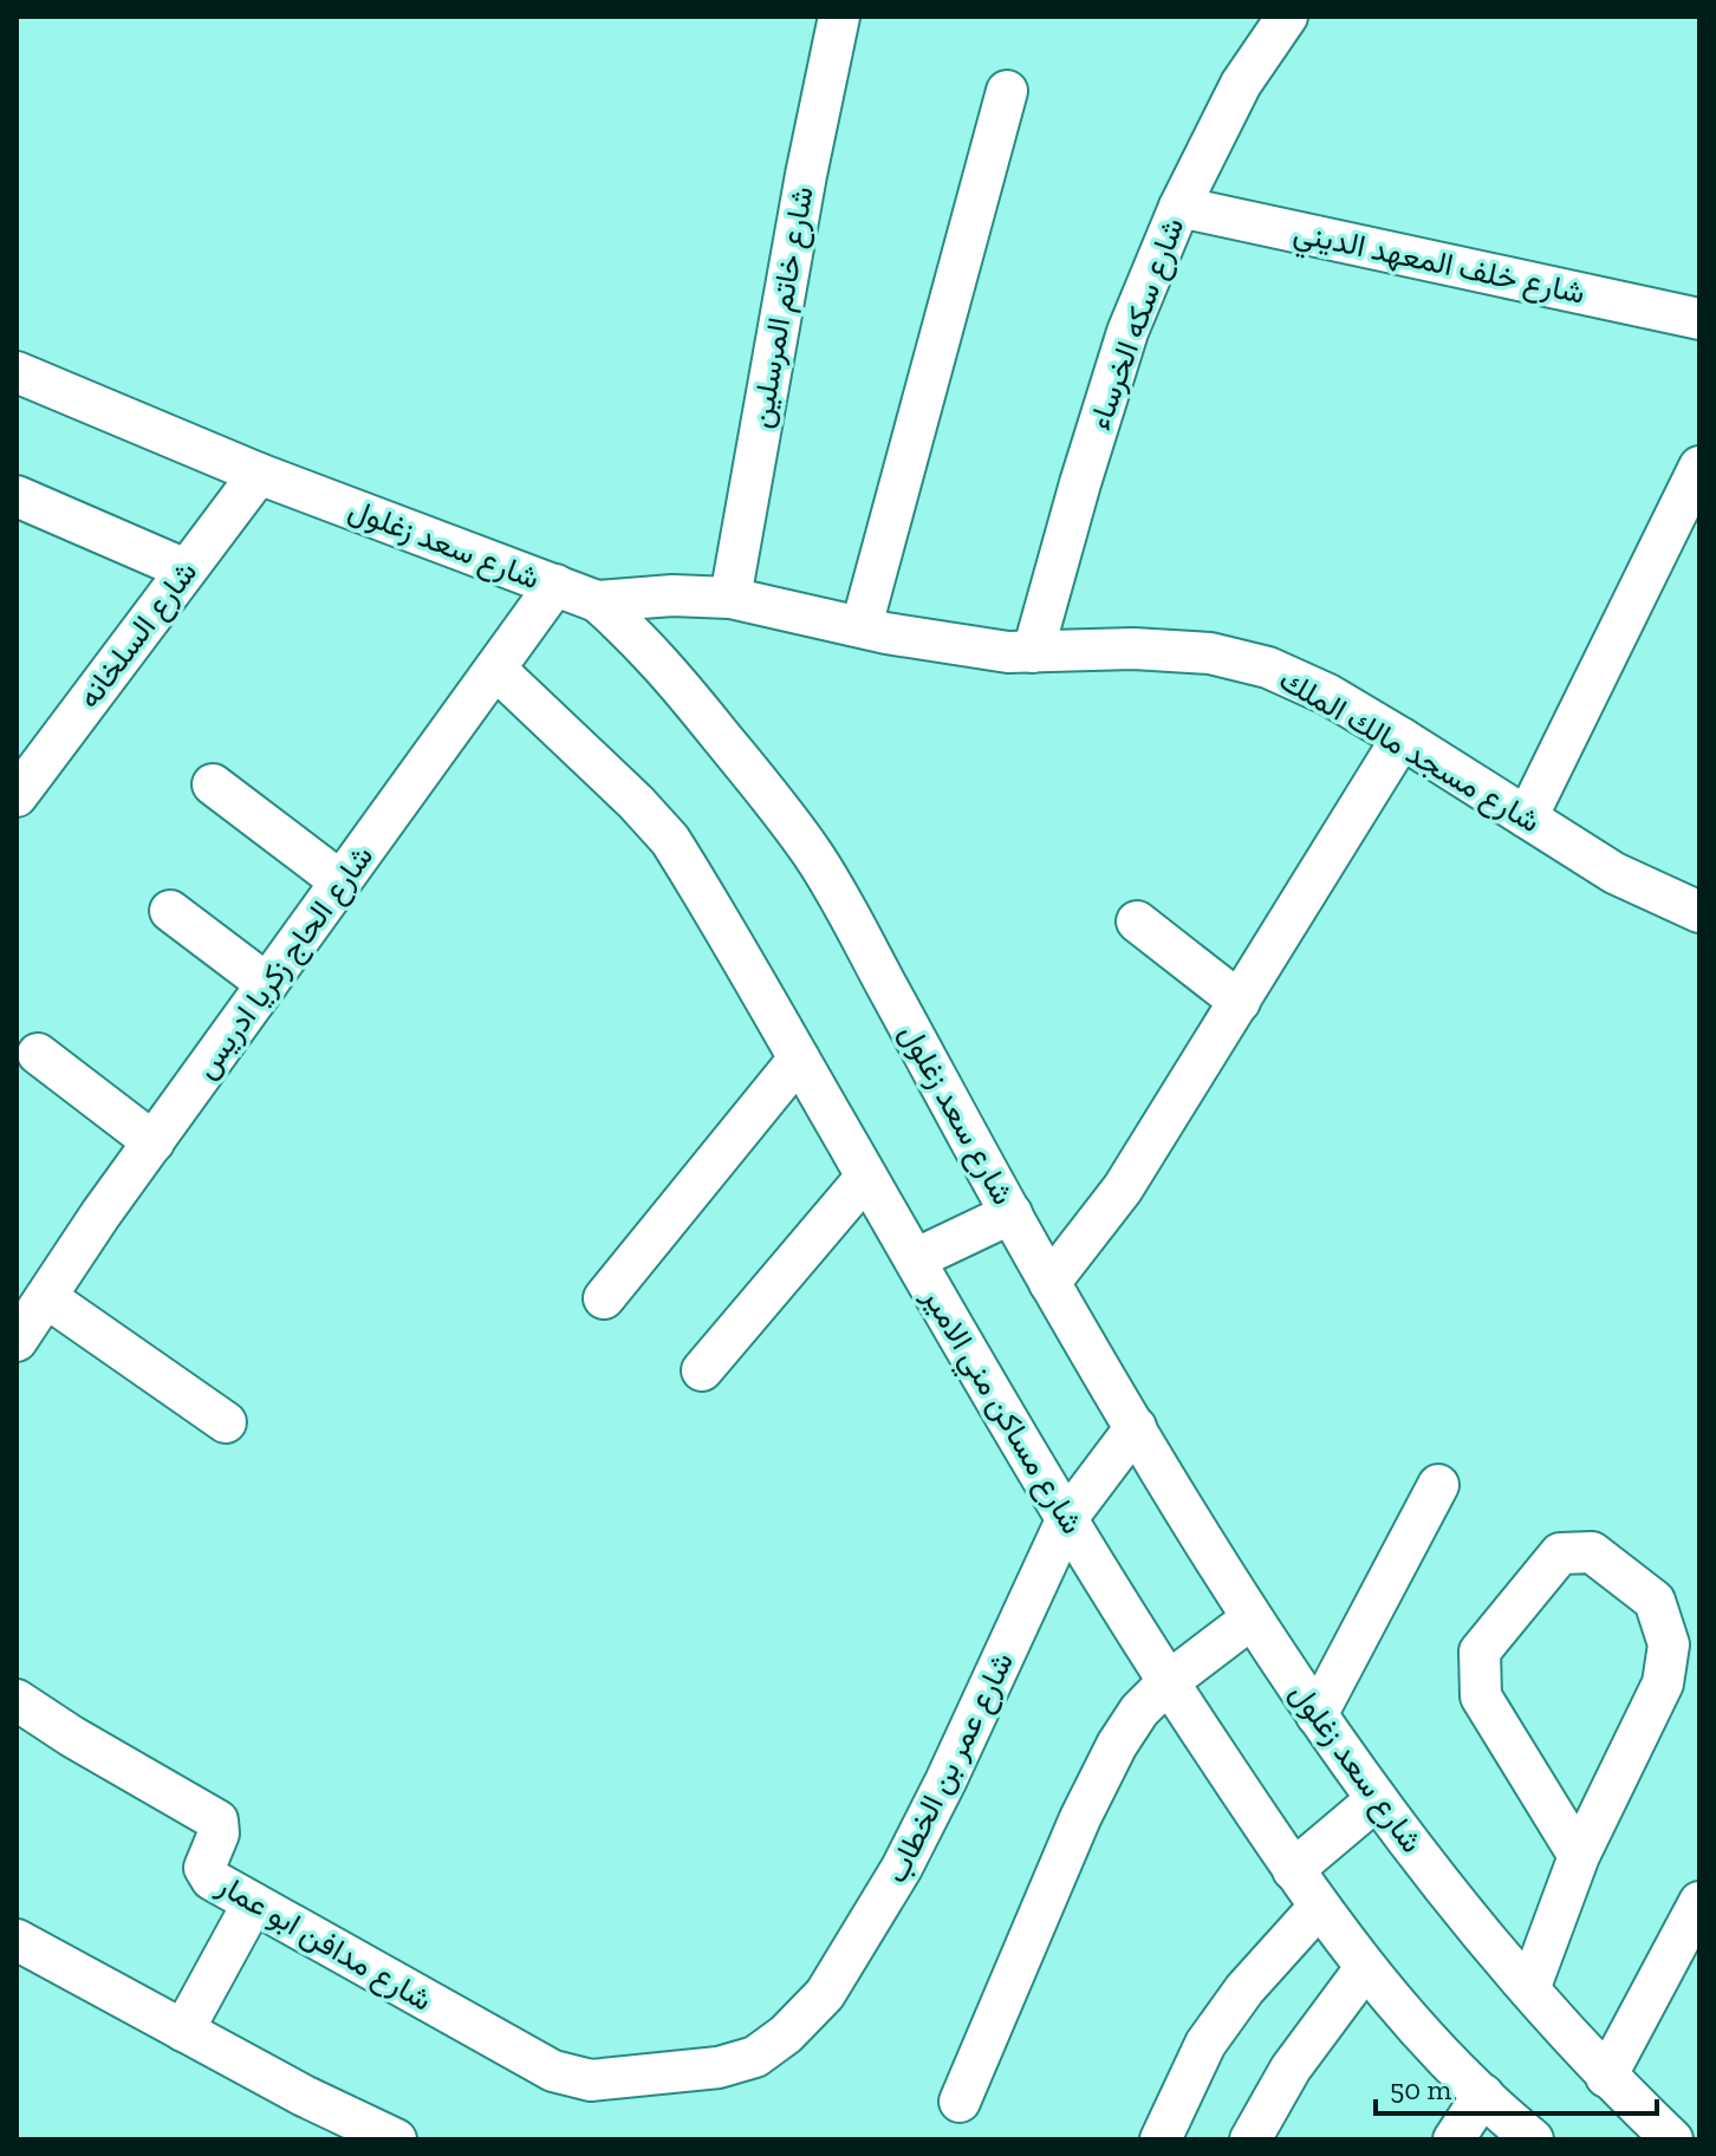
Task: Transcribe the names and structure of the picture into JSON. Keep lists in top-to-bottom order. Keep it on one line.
{"streets":{"street":["شارع خلف المعهد الديني","شارع خاتم المرسلين","شارع سكه الخرساء","شارع سعد زغلول","شارع السلخانه","شارع مسجد مالك الملك","شارع الحاج زكريا ادريس","شارع مساكن مني الامير","شارع عمر بن الخطاب","شارع مدافن ابو عمار"]},"crossings":[["شارع خلف المعهد الديني","شارع سكه الخرساء"],["شارع خاتم المرسلين","شارع مسجد مالك الملك"],["شارع سكه الخرساء","شارع مسجد مالك الملك"],["شارع سعد زغلول","شارع السلخانه"],["شارع سعد زغلول","شارع مسجد مالك الملك"],["شارع سعد زغلول","شارع الحاج زكريا ادريس"],["شارع سعد زغلول","شارع عمر بن الخطاب"],["شارع الحاج زكريا ادريس","شارع مساكن مني الامير"],["شارع مساكن مني الامير","شارع عمر بن الخطاب"],["شارع عمر بن الخطاب","شارع مدافن ابو عمار"]],"scale_bar":"50 m"}
